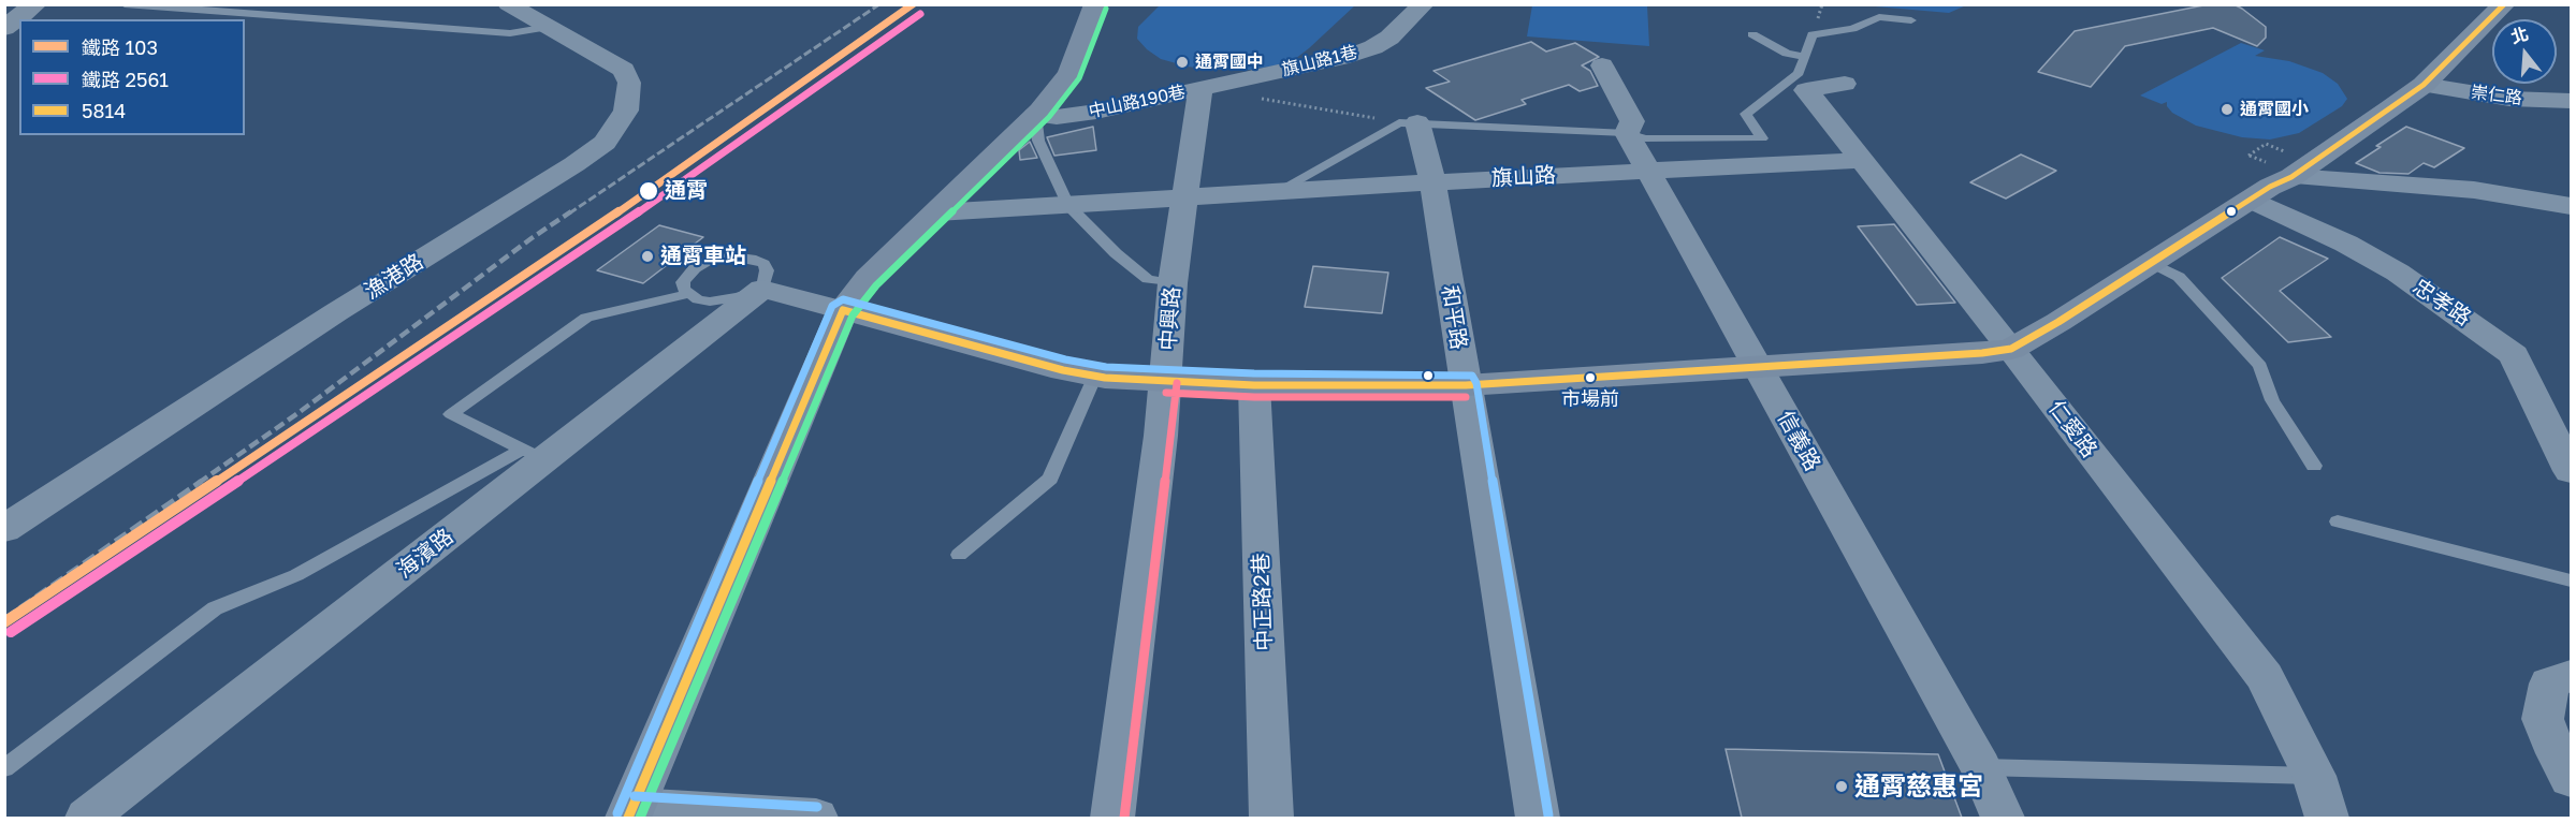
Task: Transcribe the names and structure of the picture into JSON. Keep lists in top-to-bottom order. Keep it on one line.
{"streets":{"street":["旗山路1巷","崇仁路","中山路190巷","旗山路","漁港路","忠孝路","和平路","中興路","仁愛路","信義路","海濱路","中正路2巷"]},"crossings":[["旗山路1巷","中山路190巷"],["旗山路1巷","中興路"],["中山路190巷","中興路"],["旗山路","和平路"],["旗山路","中興路"],["旗山路","仁愛路"],["旗山路","信義路"]],"places":["通霄國中","通霄國小","通霄","通霄車站","市場前","通霄慈惠宮"],"lines":["rail line 103","transit line 5814","rail line 2561"],"legend":["鐵路 103","鐵路 2561","5814"],"north":"top"}
